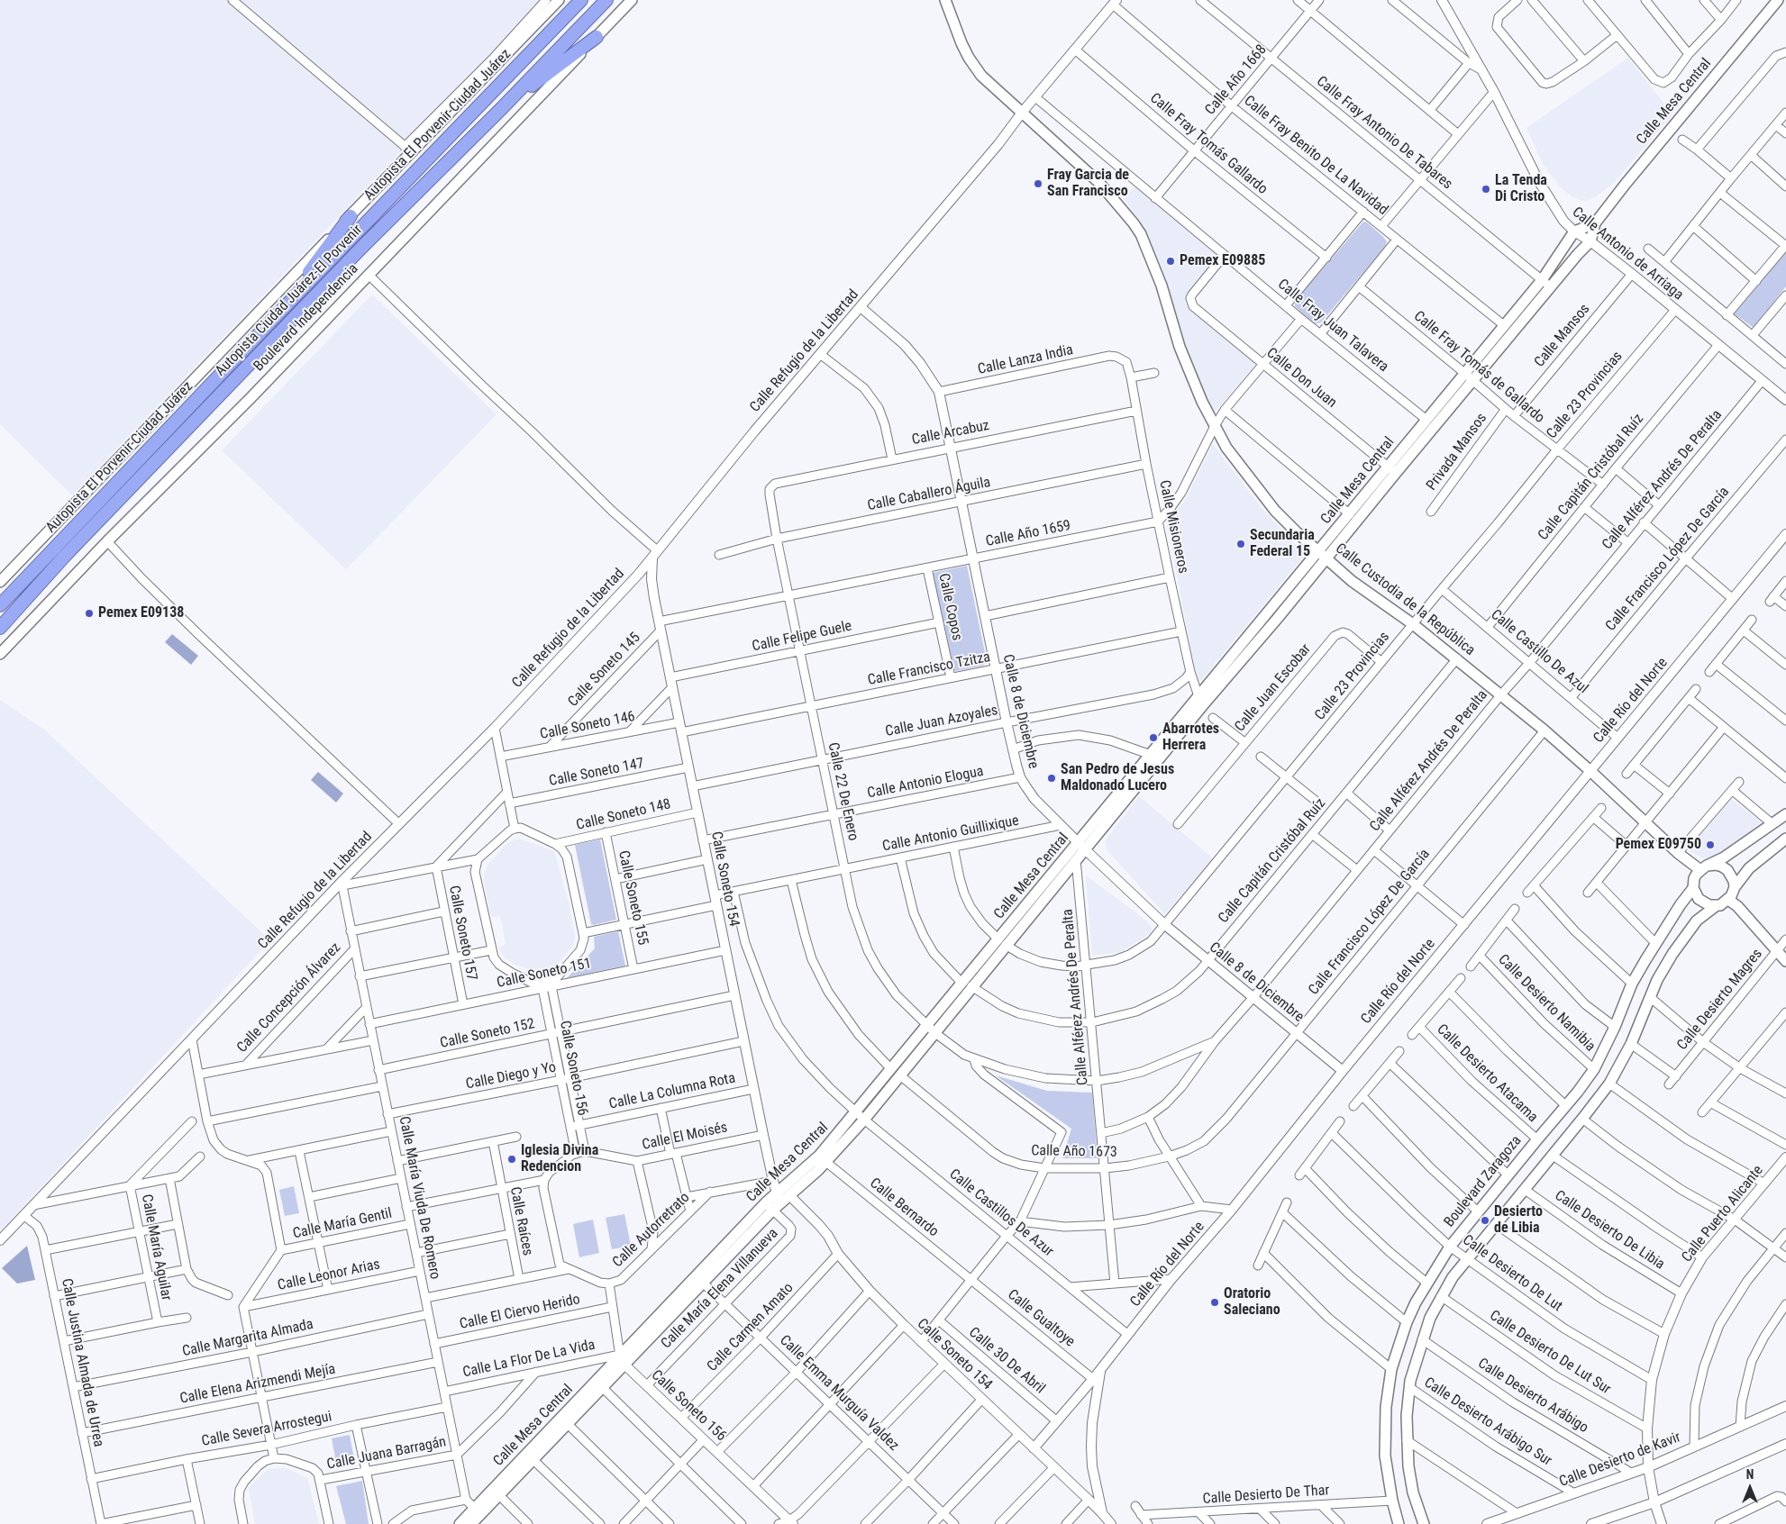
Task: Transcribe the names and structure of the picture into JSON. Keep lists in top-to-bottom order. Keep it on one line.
{"streets":{"highway":["Autopista El Porvenir-Ciudad Juárez","Autopista Ciudad Juárez-El Porvenir"],"main road":["Calle Mesa Central","Boulevard Independencia","Calle Custodia de la República","Boulevard Zaragoza"],"street":["Calle Año 1668","Calle Fray Antonio De Tabares","Calle Fray Tomás Gallardo","Calle Fray Benito De La Navidad","Calle Antonio de Arriaga","Calle Fray Juan Talavera","Calle Mansos","Calle Refugio de la Libertad","Calle Lanza India","Calle Fray Tomás de Gallardo","Calle Don Juan","Calle 23 Provincias","Calle Arcabuz","Privada Mansos","Calle Capitán Cristóbal Ruíz","Calle Alférez Andrés De Peralta","Calle Caballero Águila","Calle Misioneros","Calle Año 1659","Calle Francisco López De García","Calle Copos","Calle Felipe Guele","Calle Castillo De Azul","Calle Francisco Tzitza","Calle Soneto 145","Calle Juan Escobar","Calle Río del Norte","Calle 8 de Diciembre","Calle Juan Azoyales","Calle Soneto 146","Calle Soneto 147","Calle Antonio Elogua","Calle 22 De Enero","Calle Soneto 148","Calle Antonio Guillixique","Calle Soneto 154","Calle Soneto 155","Calle Soneto 157","Calle Soneto 151","Calle Concepción Álvarez","Calle Desierto Magres","Calle Desierto Namibia","Calle Soneto 152","Calle Soneto 156","Calle Desierto Atacama","Calle Diego y Yo","Calle La Columna Rota","Calle El Moisés","Calle Año 1673","Calle María Viuda De Romero","Calle Bernardo","Calle Castillos De Azur","Calle Puerto Alicante","Calle Raíces","Calle María Gentil","Calle Autorretrato","Calle Desierto De Libia","Calle María Aguilar","Calle Desierto De Lut","Calle Leonor Arias","Calle María Elena Villanueva","Calle El Ciervo Herido","Calle Gualtoye","Calle Carmen Amato","Calle Margarita Almada","Calle Desierto De Lut Sur","Calle La Flor De La Vida","Calle 30 De Abril","Calle Justina Almada de Urrea","Calle Elena Arizmendi Mejía","Calle Emma Murguía Valdez","Calle Desierto Arábigo","Calle Desierto Arábigo Sur","Calle Severa Arrostegui","Calle Juana Barragán","Calle Desierto de Kavir","Calle Desierto De Thar"]},"crossings":[["Calle Año 1668","Calle Fray Antonio De Tabares"],["Calle Año 1668","Calle Fray Tomás Gallardo"],["Calle Año 1668","Calle Fray Benito De La Navidad"],["Calle Año 1668","Calle Fray Juan Talavera"],["Calle Mesa Central","Calle Fray Antonio De Tabares"],["Calle Mesa Central","Calle Fray Benito De La Navidad"],["Calle Mesa Central","Calle Antonio de Arriaga"],["Calle Mesa Central","Calle Fray Juan Talavera"],["Calle Mesa Central","Calle Fray Tomás de Gallardo"],["Calle Mesa Central","Calle Don Juan"],["Calle Mesa Central","Calle 23 Provincias"],["Calle Mesa Central","Calle Capitán Cristóbal Ruíz"],["Calle Mesa Central","Calle Alférez Andrés De Peralta"],["Calle Mesa Central","Calle Misioneros"],["Calle Mesa Central","Calle Custodia de la República"],["Calle Mesa Central","Calle 8 de Diciembre"],["Calle Mesa Central","Calle 22 De Enero"],["Calle Mesa Central","Calle Soneto 154"],["Calle Mesa Central","Calle Soneto 156"],["Calle Mesa Central","Calle Año 1673"],["Calle Mesa Central","Calle María Viuda De Romero"],["Calle Mesa Central","Calle Bernardo"],["Calle Mesa Central","Calle Castillos De Azur"],["Calle Mesa Central","Calle María Elena Villanueva"],["Calle Mesa Central","Calle La Flor De La Vida"],["Calle Mesa Central","Calle Emma Murguía Valdez"],["Calle Fray Tomás Gallardo","Calle Refugio de la Libertad"],["Calle Fray Benito De La Navidad","Calle Refugio de la Libertad"],["Calle Antonio de Arriaga","Calle Mansos"],["Calle Antonio de Arriaga","Calle 23 Provincias"],["Calle Antonio de Arriaga","Calle Capitán Cristóbal Ruíz"],["Calle Antonio de Arriaga","Calle Alférez Andrés De Peralta"],["Calle Fray Juan Talavera","Calle Refugio de la Libertad"],["Calle Fray Juan Talavera","Calle Don Juan"],["Calle Mansos","Calle Fray Tomás de Gallardo"],["Calle Refugio de la Libertad","Calle Custodia de la República"],["Calle Refugio de la Libertad","Calle 8 de Diciembre"],["Calle Refugio de la Libertad","Calle Soneto 154"],["Calle Refugio de la Libertad","Calle María Viuda De Romero"],["Calle Refugio de la Libertad","Calle Justina Almada de Urrea"],["Calle Lanza India","Calle Misioneros"],["Calle Lanza India","Calle 8 de Diciembre"],["Calle Fray Tomás de Gallardo","Calle 23 Provincias"],["Calle Fray Tomás de Gallardo","Privada Mansos"],["Calle Fray Tomás de Gallardo","Calle Capitán Cristóbal Ruíz"],["Calle 23 Provincias","Calle Alférez Andrés De Peralta"],["Calle 23 Provincias","Calle Custodia de la República"],["Calle 23 Provincias","Calle Castillo De Azul"],["Calle 23 Provincias","Calle Juan Escobar"],["Calle 23 Provincias","Calle 8 de Diciembre"],["Calle 23 Provincias","Calle Antonio Guillixique"],["Calle Arcabuz","Calle Misioneros"],["Calle Arcabuz","Calle 8 de Diciembre"],["Calle Arcabuz","Calle 22 De Enero"],["Calle Capitán Cristóbal Ruíz","Calle Alférez Andrés De Peralta"],["Calle Capitán Cristóbal Ruíz","Calle Custodia de la República"],["Calle Capitán Cristóbal Ruíz","Calle Castillo De Azul"],["Calle Capitán Cristóbal Ruíz","Calle 8 de Diciembre"],["Calle Alférez Andrés De Peralta","Calle Custodia de la República"],["Calle Alférez Andrés De Peralta","Calle Castillo De Azul"],["Calle Alférez Andrés De Peralta","Calle Río del Norte"],["Calle Alférez Andrés De Peralta","Calle 8 de Diciembre"],["Calle Alférez Andrés De Peralta","Calle 22 De Enero"],["Calle Alférez Andrés De Peralta","Calle Año 1673"],["Calle Caballero Águila","Calle Misioneros"],["Calle Caballero Águila","Calle 8 de Diciembre"],["Calle Caballero Águila","Calle 22 De Enero"],["Calle Misioneros","Calle Año 1659"],["Calle Misioneros","Calle Francisco Tzitza"],["Calle Misioneros","Calle Juan Azoyales"],["Calle Año 1659","Calle Copos"],["Calle Año 1659","Calle Soneto 145"],["Calle Año 1659","Calle 8 de Diciembre"],["Calle Año 1659","Calle 22 De Enero"],["Calle Año 1659","Calle Soneto 154"],["Calle Francisco López De García","Calle Custodia de la República"],["Calle Francisco López De García","Calle Castillo De Azul"],["Calle Francisco López De García","Calle Río del Norte"],["Calle Francisco López De García","Calle 8 de Diciembre"],["Calle Francisco López De García","Calle Año 1673"],["Calle Custodia de la República","Calle Río del Norte"],["Calle Custodia de la República","Boulevard Zaragoza"],["Calle Copos","Calle Felipe Guele"],["Calle Copos","Calle Francisco Tzitza"],["Calle Felipe Guele","Calle 22 De Enero"],["Calle Felipe Guele","Calle Soneto 154"],["Calle Castillo De Azul","Calle Río del Norte"],["Calle Francisco Tzitza","Calle 8 de Diciembre"],["Calle Francisco Tzitza","Calle 22 De Enero"],["Calle Francisco Tzitza","Calle Soneto 154"],["Calle Soneto 145","Calle Soneto 146"],["Calle Soneto 145","Calle Soneto 154"],["Calle Río del Norte","Calle 8 de Diciembre"],["Calle Río del Norte","Calle Soneto 154"],["Calle Río del Norte","Calle Año 1673"],["Calle Río del Norte","Calle Castillos De Azur"],["Calle Río del Norte","Calle Gualtoye"],["Calle Río del Norte","Calle 30 De Abril"],["Calle 8 de Diciembre","Calle Juan Azoyales"],["Calle 8 de Diciembre","Calle Antonio Elogua"],["Calle 8 de Diciembre","Calle Antonio Guillixique"],["Calle Juan Azoyales","Calle 22 De Enero"],["Calle Juan Azoyales","Calle Soneto 154"],["Calle Soneto 146","Calle Soneto 154"],["Calle Soneto 147","Calle Soneto 154"],["Calle Antonio Elogua","Calle 22 De Enero"],["Calle Antonio Elogua","Calle Soneto 154"],["Calle 22 De Enero","Calle Antonio Guillixique"],["Calle 22 De Enero","Calle Año 1673"],["Calle Soneto 148","Calle Antonio Guillixique"],["Calle Soneto 148","Calle Soneto 154"],["Calle Soneto 148","Calle Soneto 155"],["Calle Antonio Guillixique","Calle Soneto 154"],["Calle Antonio Guillixique","Calle Soneto 155"],["Calle Antonio Guillixique","Calle Castillos De Azur"],["Calle Soneto 154","Calle Soneto 151"],["Calle Soneto 154","Calle Soneto 152"],["Calle Soneto 154","Calle Diego y Yo"],["Calle Soneto 154","Calle La Columna Rota"],["Calle Soneto 154","Calle El Moisés"],["Calle Soneto 154","Calle Autorretrato"],["Calle Soneto 154","Calle Carmen Amato"],["Calle Soneto 155","Calle Soneto 151"],["Calle Soneto 157","Calle Soneto 151"],["Calle Soneto 151","Calle Soneto 156"],["Calle Soneto 151","Calle María Viuda De Romero"],["Calle Concepción Álvarez","Calle María Viuda De Romero"],["Calle Desierto Namibia","Boulevard Zaragoza"],["Calle Soneto 152","Calle Soneto 156"],["Calle Soneto 152","Calle María Viuda De Romero"],["Calle Soneto 156","Calle Diego y Yo"],["Calle Soneto 156","Calle La Columna Rota"],["Calle Soneto 156","Calle El Moisés"],["Calle Soneto 156","Calle Autorretrato"],["Calle Soneto 156","Calle María Elena Villanueva"],["Calle Soneto 156","Calle Carmen Amato"],["Calle Soneto 156","Calle La Flor De La Vida"],["Calle Desierto Atacama","Boulevard Zaragoza"],["Calle Diego y Yo","Calle María Viuda De Romero"],["Calle El Moisés","Calle Autorretrato"],["Boulevard Zaragoza","Calle Desierto De Lut"],["Boulevard Zaragoza","Calle Desierto De Thar"],["Calle María Viuda De Romero","Calle María Gentil"],["Calle María Viuda De Romero","Calle Leonor Arias"],["Calle María Viuda De Romero","Calle El Ciervo Herido"],["Calle María Viuda De Romero","Calle Margarita Almada"],["Calle María Viuda De Romero","Calle La Flor De La Vida"],["Calle María Viuda De Romero","Calle Elena Arizmendi Mejía"],["Calle María Viuda De Romero","Calle Severa Arrostegui"],["Calle María Viuda De Romero","Calle Juana Barragán"],["Calle Bernardo","Calle Gualtoye"],["Calle Puerto Alicante","Calle Desierto De Libia"],["Calle Puerto Alicante","Calle Desierto De Lut"],["Calle Puerto Alicante","Calle Desierto De Lut Sur"],["Calle Puerto Alicante","Calle Desierto de Kavir"],["Calle María Elena Villanueva","Calle Emma Murguía Valdez"],["Calle Carmen Amato","Calle Emma Murguía Valdez"],["Calle Margarita Almada","Calle Justina Almada de Urrea"],["Calle Justina Almada de Urrea","Calle Elena Arizmendi Mejía"],["Calle Justina Almada de Urrea","Calle Severa Arrostegui"],["Calle Desierto Arábigo","Calle Desierto de Kavir"],["Calle Desierto Arábigo Sur","Calle Desierto de Kavir"]],"places":["Fray Garcia de San Francisco","La Tenda Di Cristo","Pemex E09885","Secundaria Federal 15","Pemex E09138","Abarrotes Herrera","San Pedro de Jesus Maldonado Lucero","Pemex E09750","Iglesia Divina Redencion","Desierto de Libia","Oratorio Saleciano"],"north":"top"}
